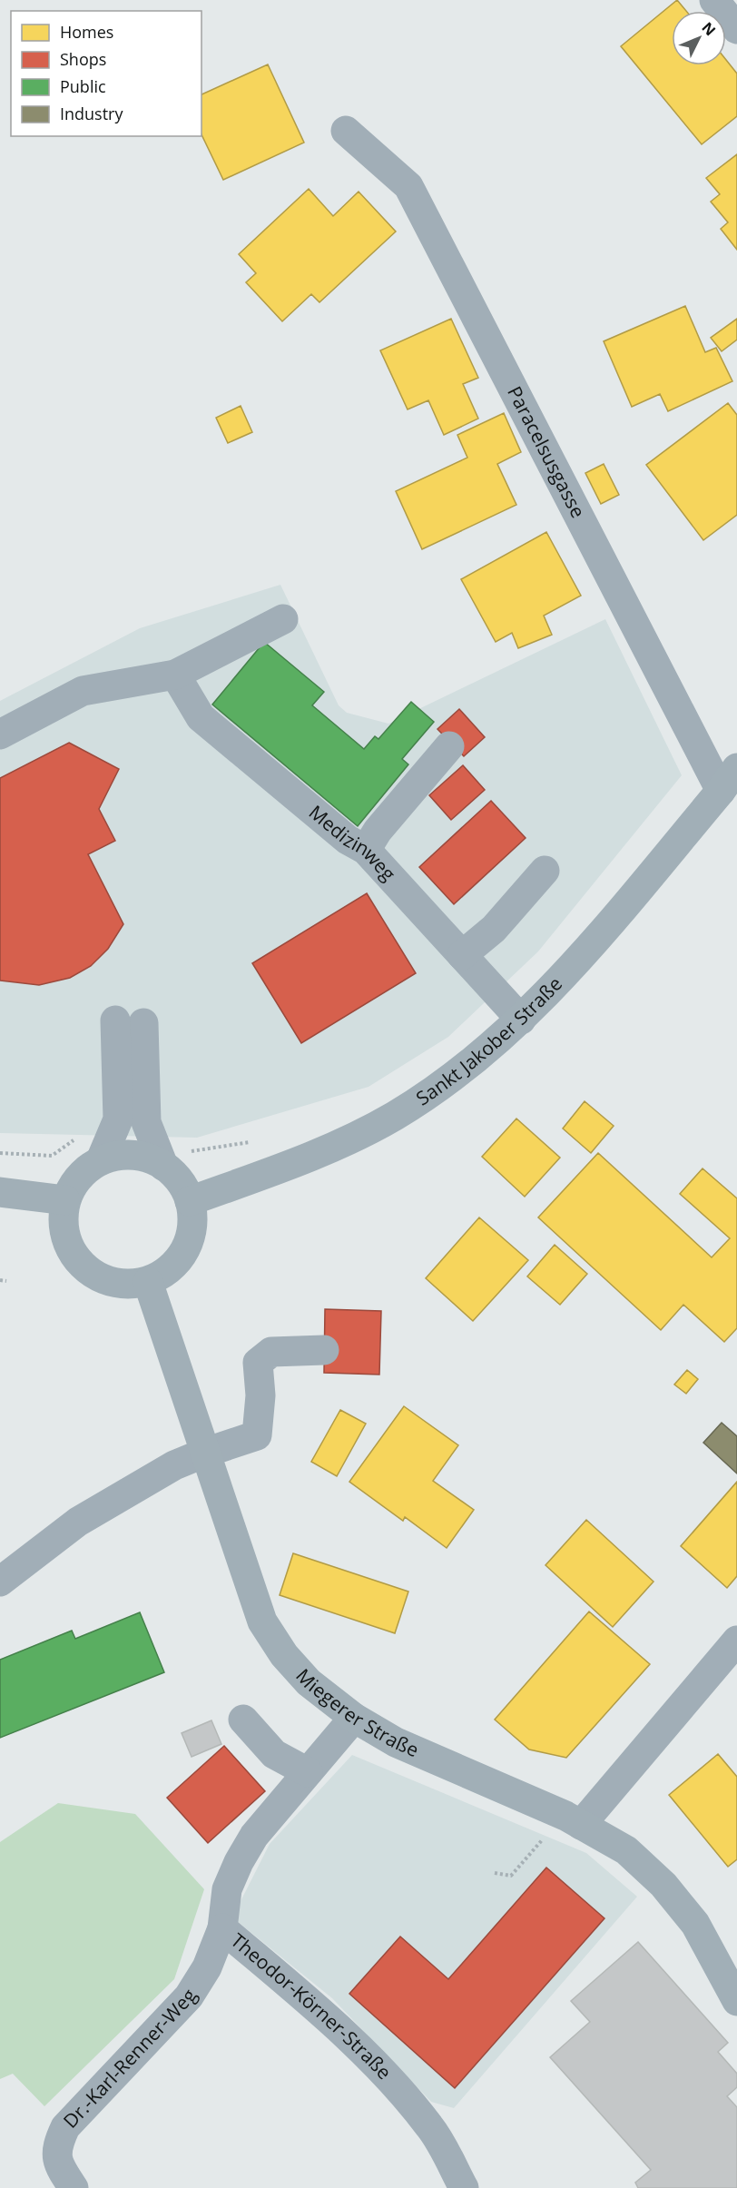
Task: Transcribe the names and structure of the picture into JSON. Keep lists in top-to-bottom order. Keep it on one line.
{"streets":{"main road":["Sankt Jakober Straße","Miegerer Straße"],"street":["Paracelsusgasse","Medizinweg","Theodor-Körner-Straße","Dr.-Karl-Renner-Weg"]},"crossings":[["Paracelsusgasse","Sankt Jakober Straße"],["Medizinweg","Sankt Jakober Straße"],["Sankt Jakober Straße","Miegerer Straße"],["Miegerer Straße","Theodor-Körner-Straße"],["Theodor-Körner-Straße","Dr.-Karl-Renner-Weg"]],"legend":["Homes","Shops","Public","Industry"],"north":"top right"}
